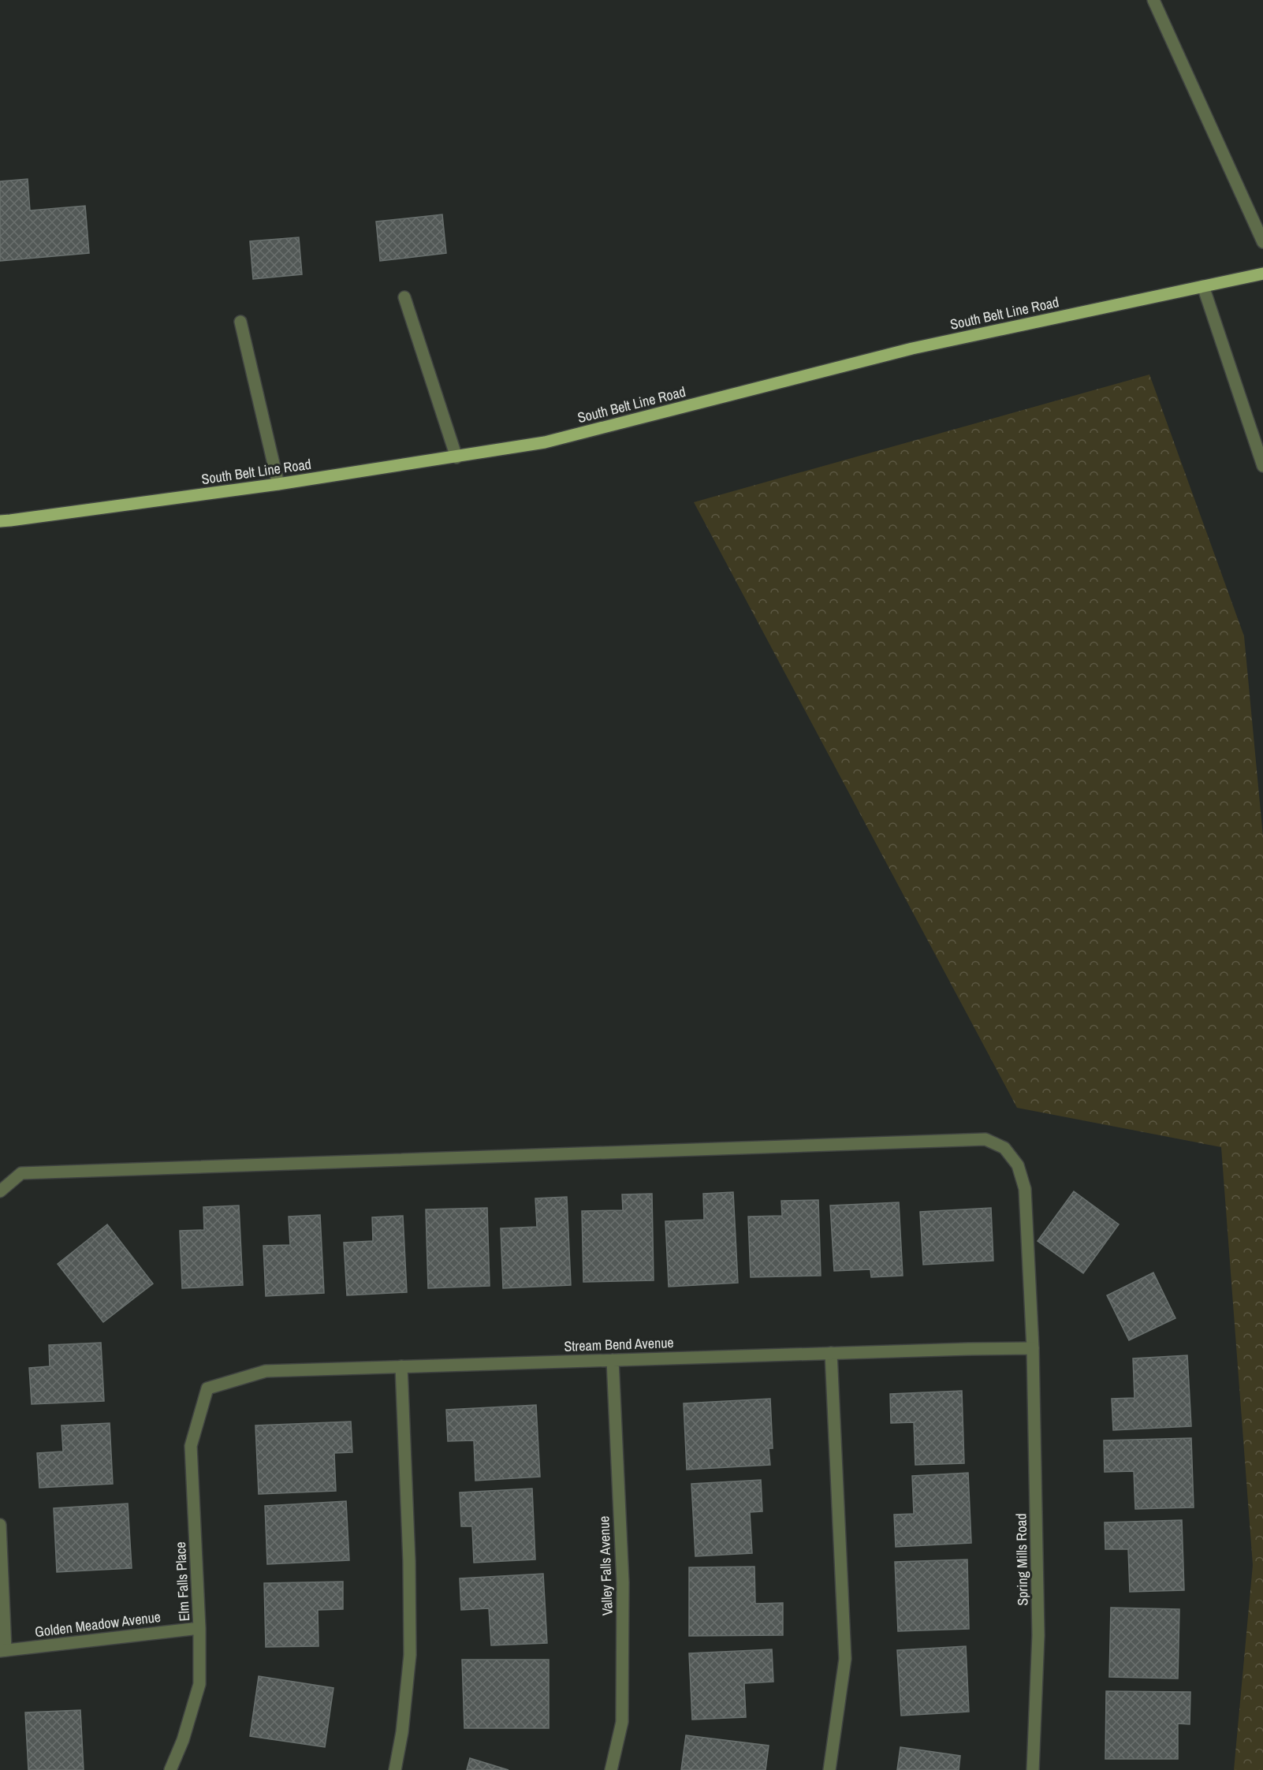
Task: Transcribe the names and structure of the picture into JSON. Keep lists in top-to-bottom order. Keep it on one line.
{"streets":{"main road":["South Belt Line Road"],"street":["Stream Bend Avenue","Spring Mills Road","Valley Falls Avenue","Elm Falls Place","Golden Meadow Avenue"]},"crossings":[["Stream Bend Avenue","Spring Mills Road"],["Stream Bend Avenue","Valley Falls Avenue"],["Stream Bend Avenue","Elm Falls Place"],["Elm Falls Place","Golden Meadow Avenue"]]}
